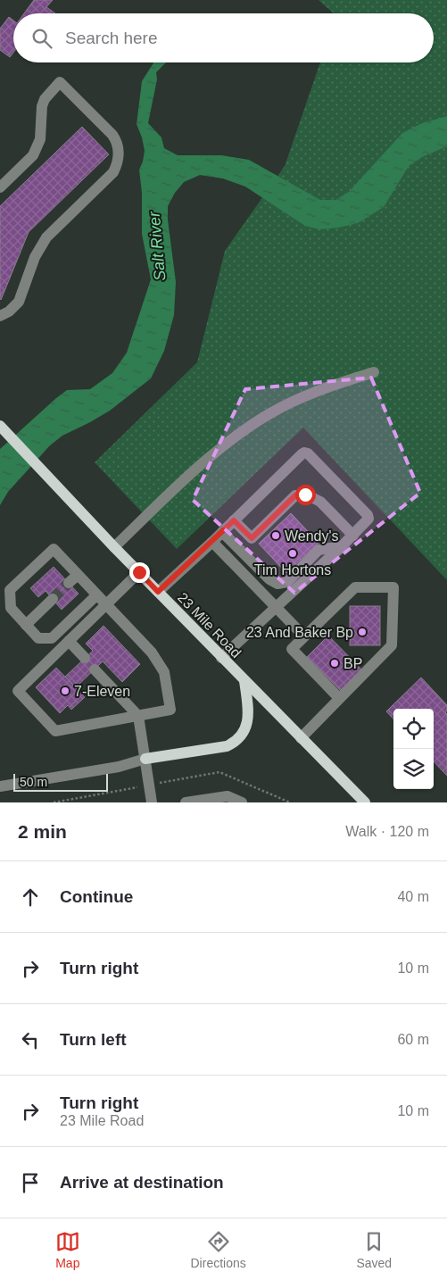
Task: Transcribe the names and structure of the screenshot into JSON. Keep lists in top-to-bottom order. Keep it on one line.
{"streets":{"main road":["23 Mile Road"]},"water":["Salt River"],"places":["Wendy's","Tim Hortons","23 And Baker Bp","BP","7-Eleven"],"scale_bar":"50 m","page":{"search":"Search here","scale":"50 m","heading":["2 min","Walk · 120 m"],"list":[["Continue","40 m"],["Turn right","10 m"],["Turn left","60 m"],["Turn right","23 Mile Road","10 m"],"Arrive at destination"],"nav":["Map","Directions","Saved"]}}
